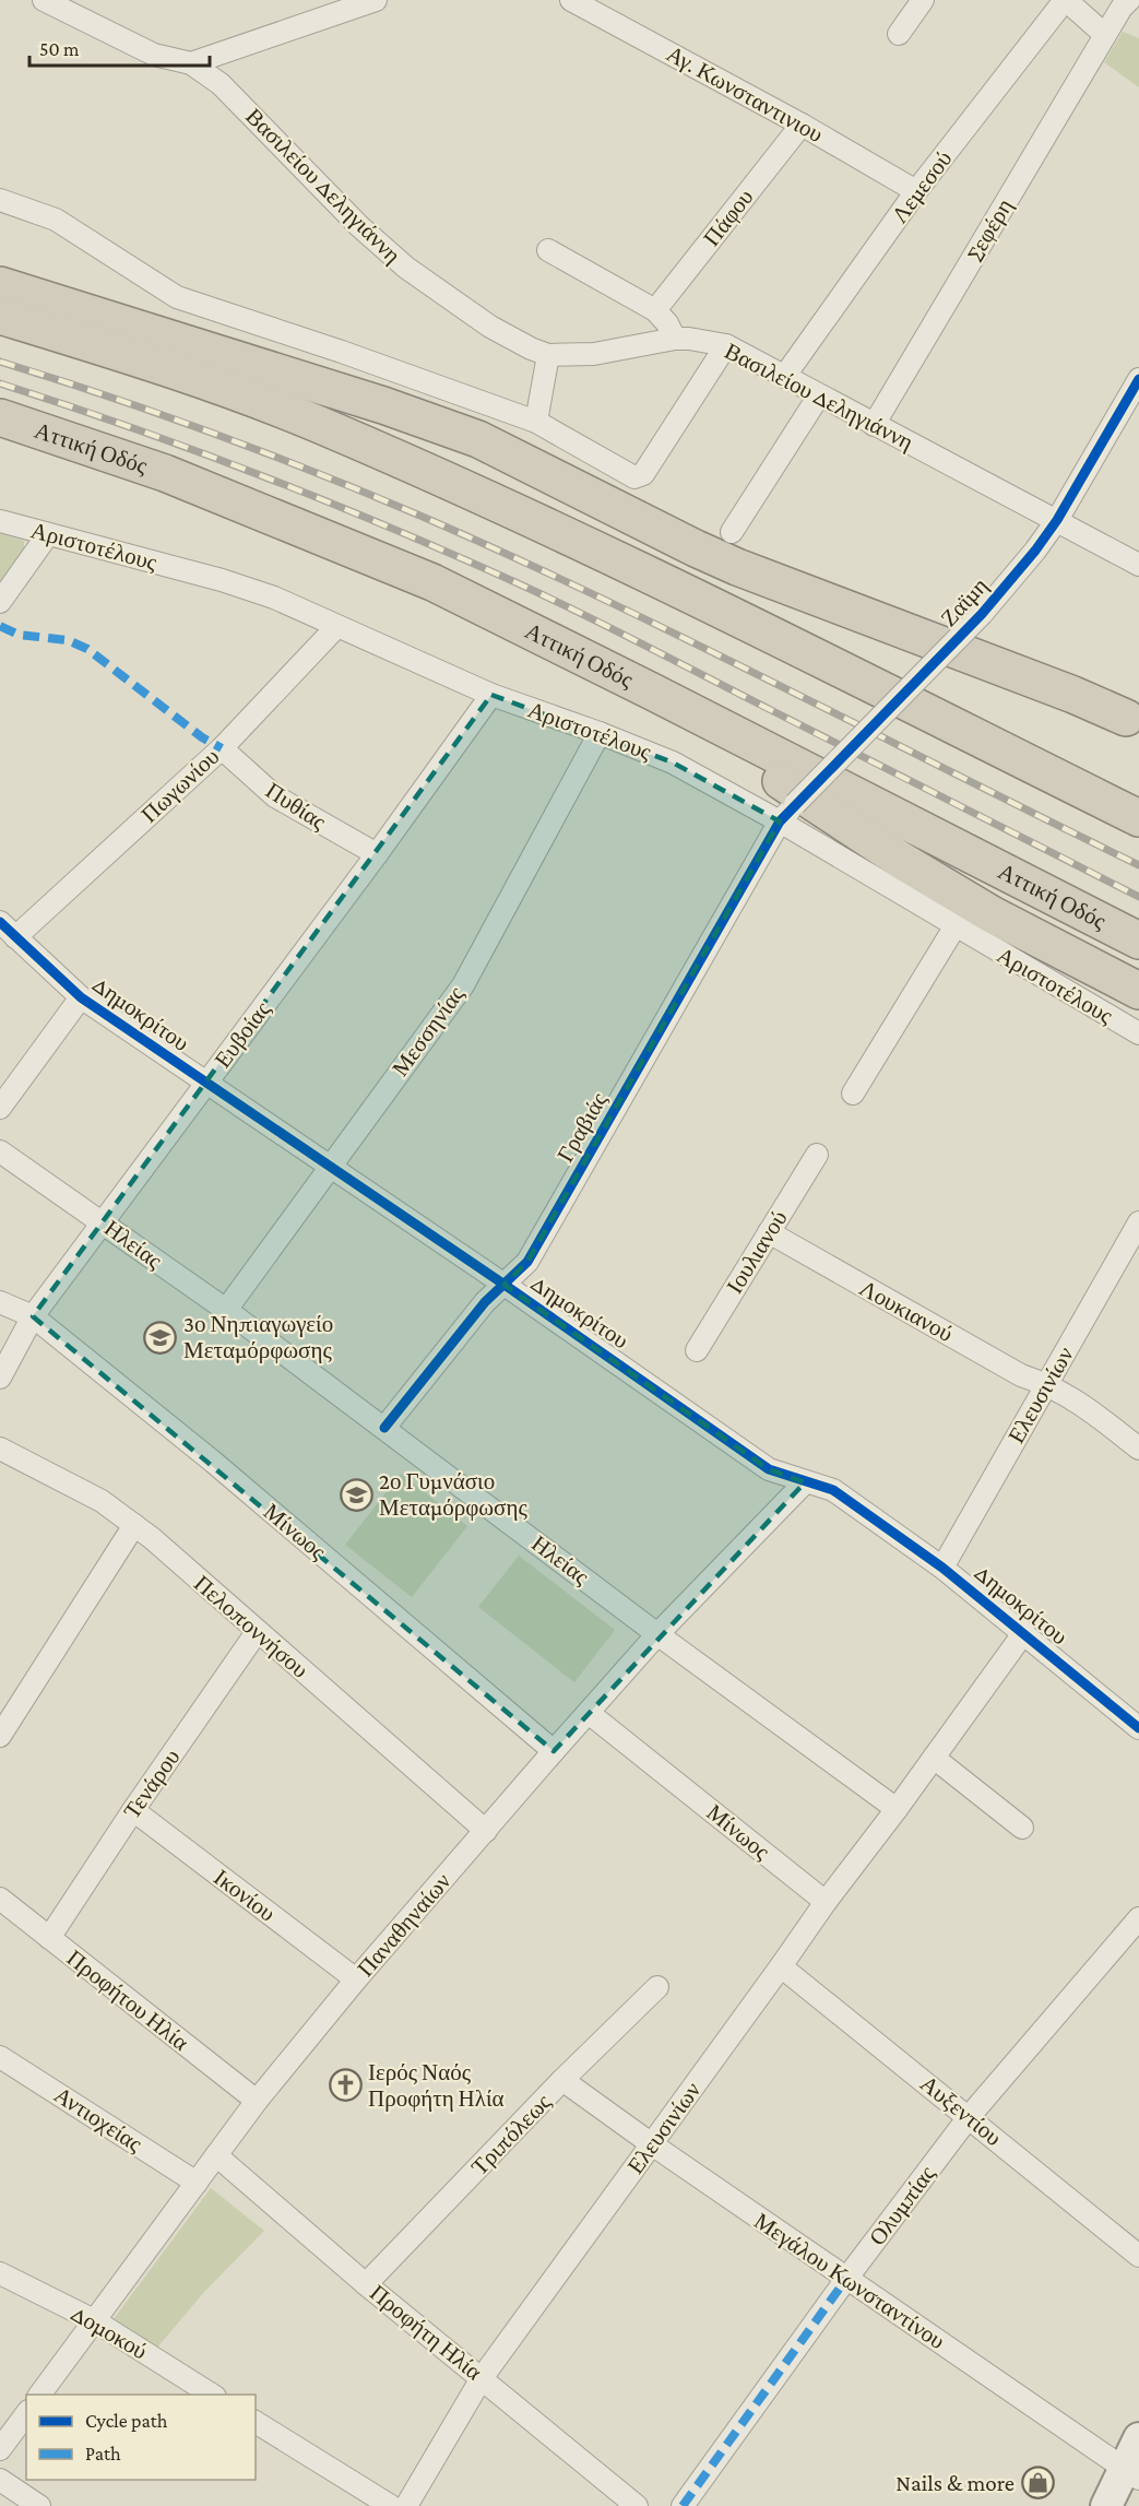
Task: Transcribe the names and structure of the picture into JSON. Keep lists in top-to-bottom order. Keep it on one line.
{"streets":{"highway":["Αττική Οδός"],"street":["Αγ. Κωνσταντινιου","Βασιλείου Δεληγιάννη","Λεμεσού","Πάφου","Σεφέρη","Αριστοτέλους","Ζαϊμη","Πωγωνίου","Πυθίας","Δημοκρίτου","Μεσσηνίας","Ευβοίας","Γραβιάς","Ηλείας","Ιουλιανού","Λουκιανού","Ελευσινίων","Μίνωος","Πελοποννήσου","Τενάρου","Ικονίου","Παναθηναίων","Προφήτου Ηλία","Αυξεντίου","Αντιοχείας","Τριπόλεως","Ολυμπίας","Μεγάλου Κωνσταντίνου","Δομοκού","Προφήτη Ηλία"]},"crossings":[["Αγ. Κωνσταντινιου","Λεμεσού"],["Αγ. Κωνσταντινιου","Πάφου"],["Βασιλείου Δεληγιάννη","Λεμεσού"],["Βασιλείου Δεληγιάννη","Σεφέρη"],["Βασιλείου Δεληγιάννη","Ζαϊμη"],["Αριστοτέλους","Ζαϊμη"],["Αριστοτέλους","Πωγωνίου"],["Αριστοτέλους","Μεσσηνίας"],["Αριστοτέλους","Ευβοίας"],["Αριστοτέλους","Γραβιάς"],["Ζαϊμη","Γραβιάς"],["Πωγωνίου","Πυθίας"],["Πωγωνίου","Δημοκρίτου"],["Πυθίας","Ευβοίας"],["Δημοκρίτου","Μεσσηνίας"],["Δημοκρίτου","Ευβοίας"],["Δημοκρίτου","Γραβιάς"],["Δημοκρίτου","Ελευσινίων"],["Δημοκρίτου","Παναθηναίων"],["Μεσσηνίας","Ηλείας"],["Ευβοίας","Ηλείας"],["Ευβοίας","Μίνωος"],["Γραβιάς","Ηλείας"],["Ηλείας","Ελευσινίων"],["Ηλείας","Παναθηναίων"],["Ιουλιανού","Λουκιανού"],["Λουκιανού","Ελευσινίων"],["Ελευσινίων","Μίνωος"],["Ελευσινίων","Αυξεντίου"],["Ελευσινίων","Μεγάλου Κωνσταντίνου"],["Ελευσινίων","Προφήτη Ηλία"],["Μίνωος","Παναθηναίων"],["Πελοποννήσου","Τενάρου"],["Πελοποννήσου","Παναθηναίων"],["Τενάρου","Ικονίου"],["Τενάρου","Προφήτου Ηλία"],["Ικονίου","Παναθηναίων"],["Παναθηναίων","Προφήτου Ηλία"],["Παναθηναίων","Αντιοχείας"],["Παναθηναίων","Δομοκού"],["Παναθηναίων","Προφήτη Ηλία"],["Αυξεντίου","Ολυμπίας"],["Τριπόλεως","Μεγάλου Κωνσταντίνου"],["Τριπόλεως","Προφήτη Ηλία"],["Ολυμπίας","Μεγάλου Κωνσταντίνου"]],"places":{"school or university":["3ο Νηπιαγωγείο Μεταμόρφωσης","2ο Γυμνάσιο Μεταμόρφωσης"],"church":["Ιερός Ναός Προφήτη Ηλία"],"shop":["Nails & more"]},"legend":["Cycle path","Path"],"scale_bar":"50 m"}
